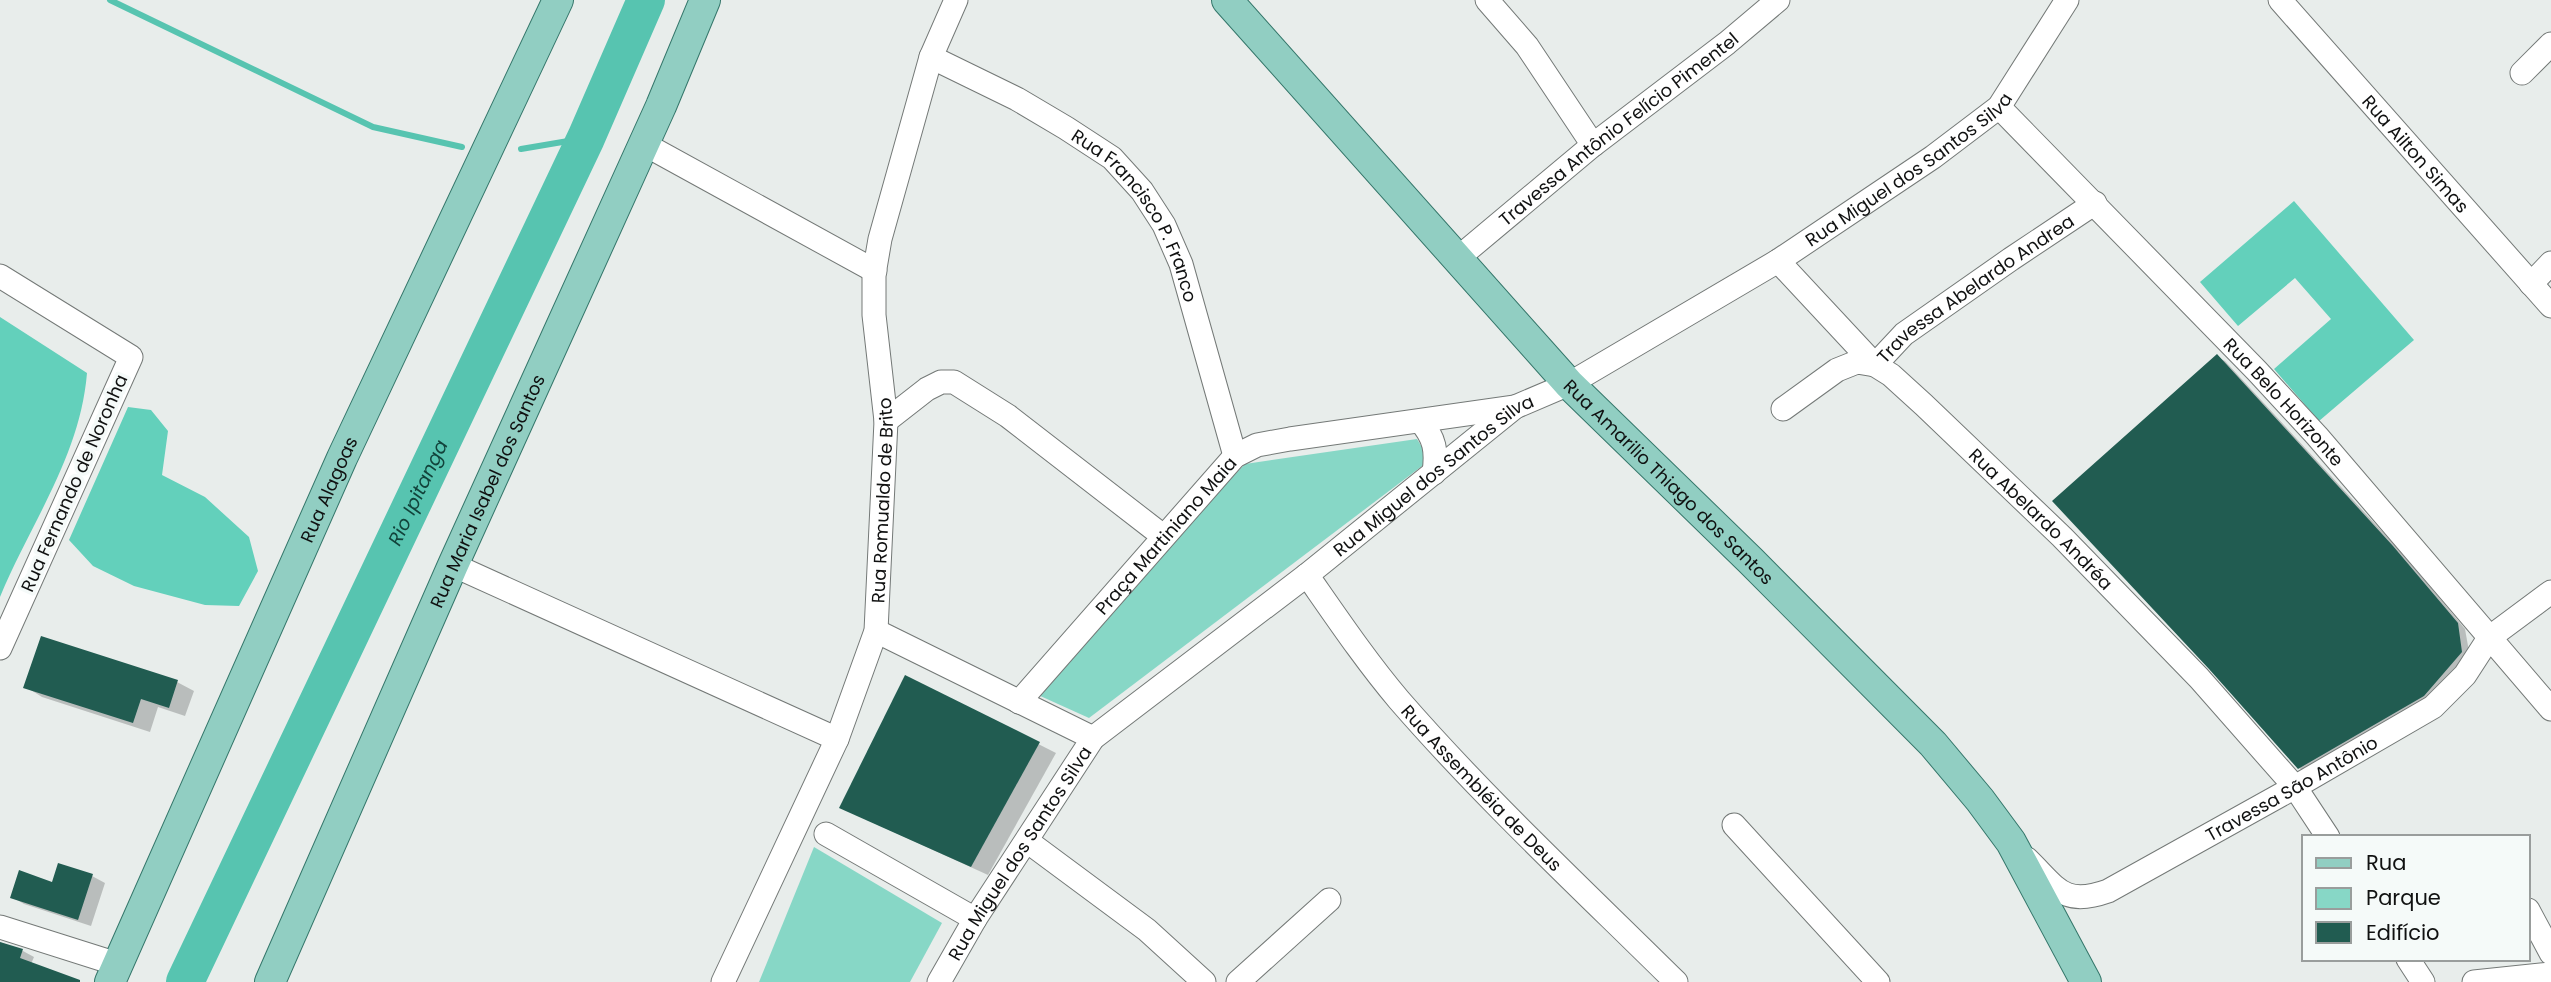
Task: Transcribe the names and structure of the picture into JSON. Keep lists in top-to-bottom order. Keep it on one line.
{"streets":{"main road":["Rua Amarilio Thiago dos Santos","Rua Alagoas","Rua Maria Isabel dos Santos"],"street":["Travessa Antônio Felício Pimentel","Rua Ailton Simas","Rua Miguel dos Santos Silva","Rua Francisco P. Franco","Travessa Abelardo Andrea","Rua Belo Horizonte","Rua Fernando de Noronha","Rua Romualdo de Brito","Rua Abelardo Andréa","Praça Martiniano Maia","Rua Assembléia de Deus","Travessa São Antônio"]},"crossings":[["Travessa Antônio Felício Pimentel","Rua Amarilio Thiago dos Santos"],["Rua Miguel dos Santos Silva","Rua Belo Horizonte"],["Rua Miguel dos Santos Silva","Rua Amarilio Thiago dos Santos"],["Rua Miguel dos Santos Silva","Rua Abelardo Andréa"],["Rua Miguel dos Santos Silva","Praça Martiniano Maia"],["Rua Miguel dos Santos Silva","Rua Assembléia de Deus"],["Rua Francisco P. Franco","Rua Romualdo de Brito"],["Rua Francisco P. Franco","Praça Martiniano Maia"],["Travessa Abelardo Andrea","Rua Belo Horizonte"],["Travessa Abelardo Andrea","Rua Abelardo Andréa"],["Rua Belo Horizonte","Travessa São Antônio"],["Rua Amarilio Thiago dos Santos","Travessa São Antônio"],["Rua Abelardo Andréa","Travessa São Antônio"]],"water":["Rio Ipitanga"],"legend":["Rua","Parque","Edifício"]}
